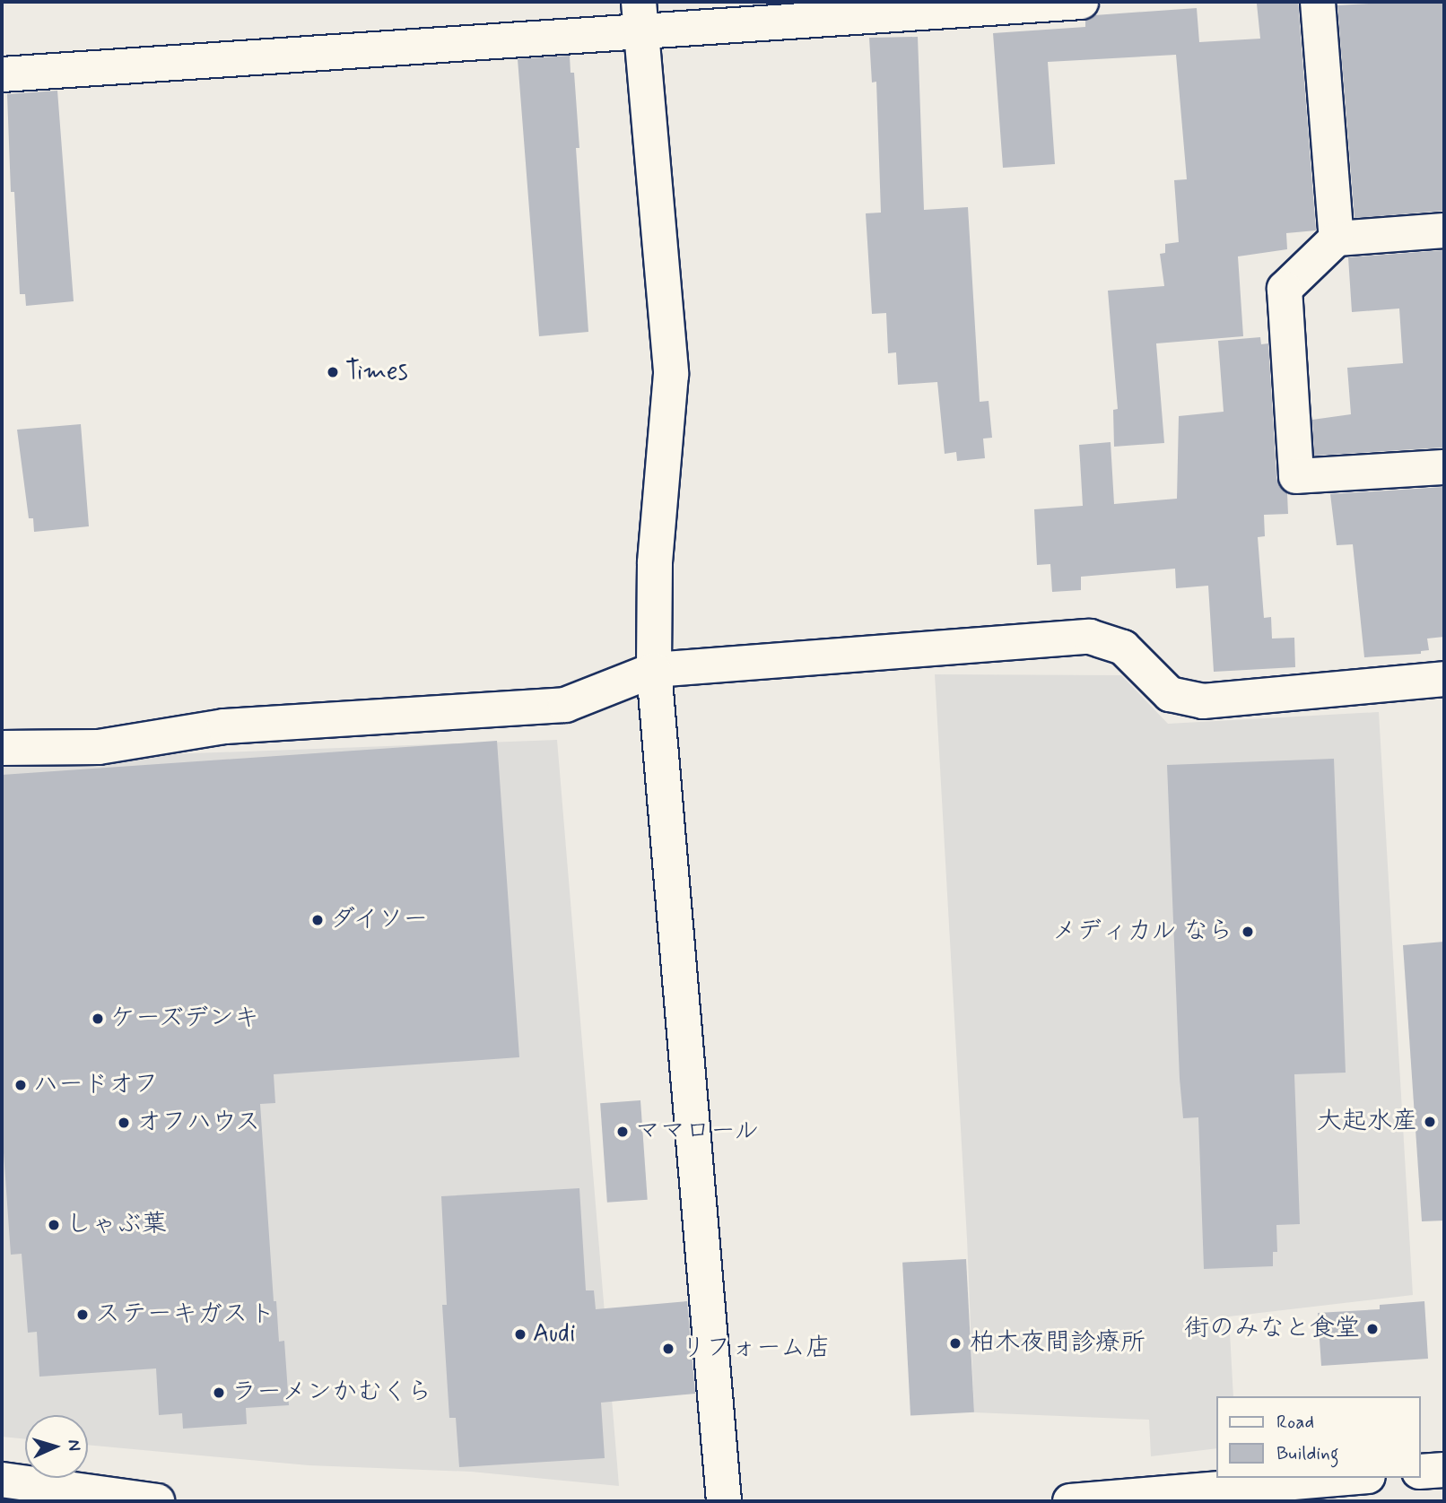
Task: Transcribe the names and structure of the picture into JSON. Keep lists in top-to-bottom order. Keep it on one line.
{"places":["Times","ダイソー","メディカル なら","ケーズデンキ","ハードオフ","大起水産","オフハウス","ママロール","しゃぶ葉","ステーキガスト","街のみなと食堂","Audi","柏木夜間診療所","リフォーム店","ラーメンかむくら"],"legend":["Road","Building"],"north":"right"}
